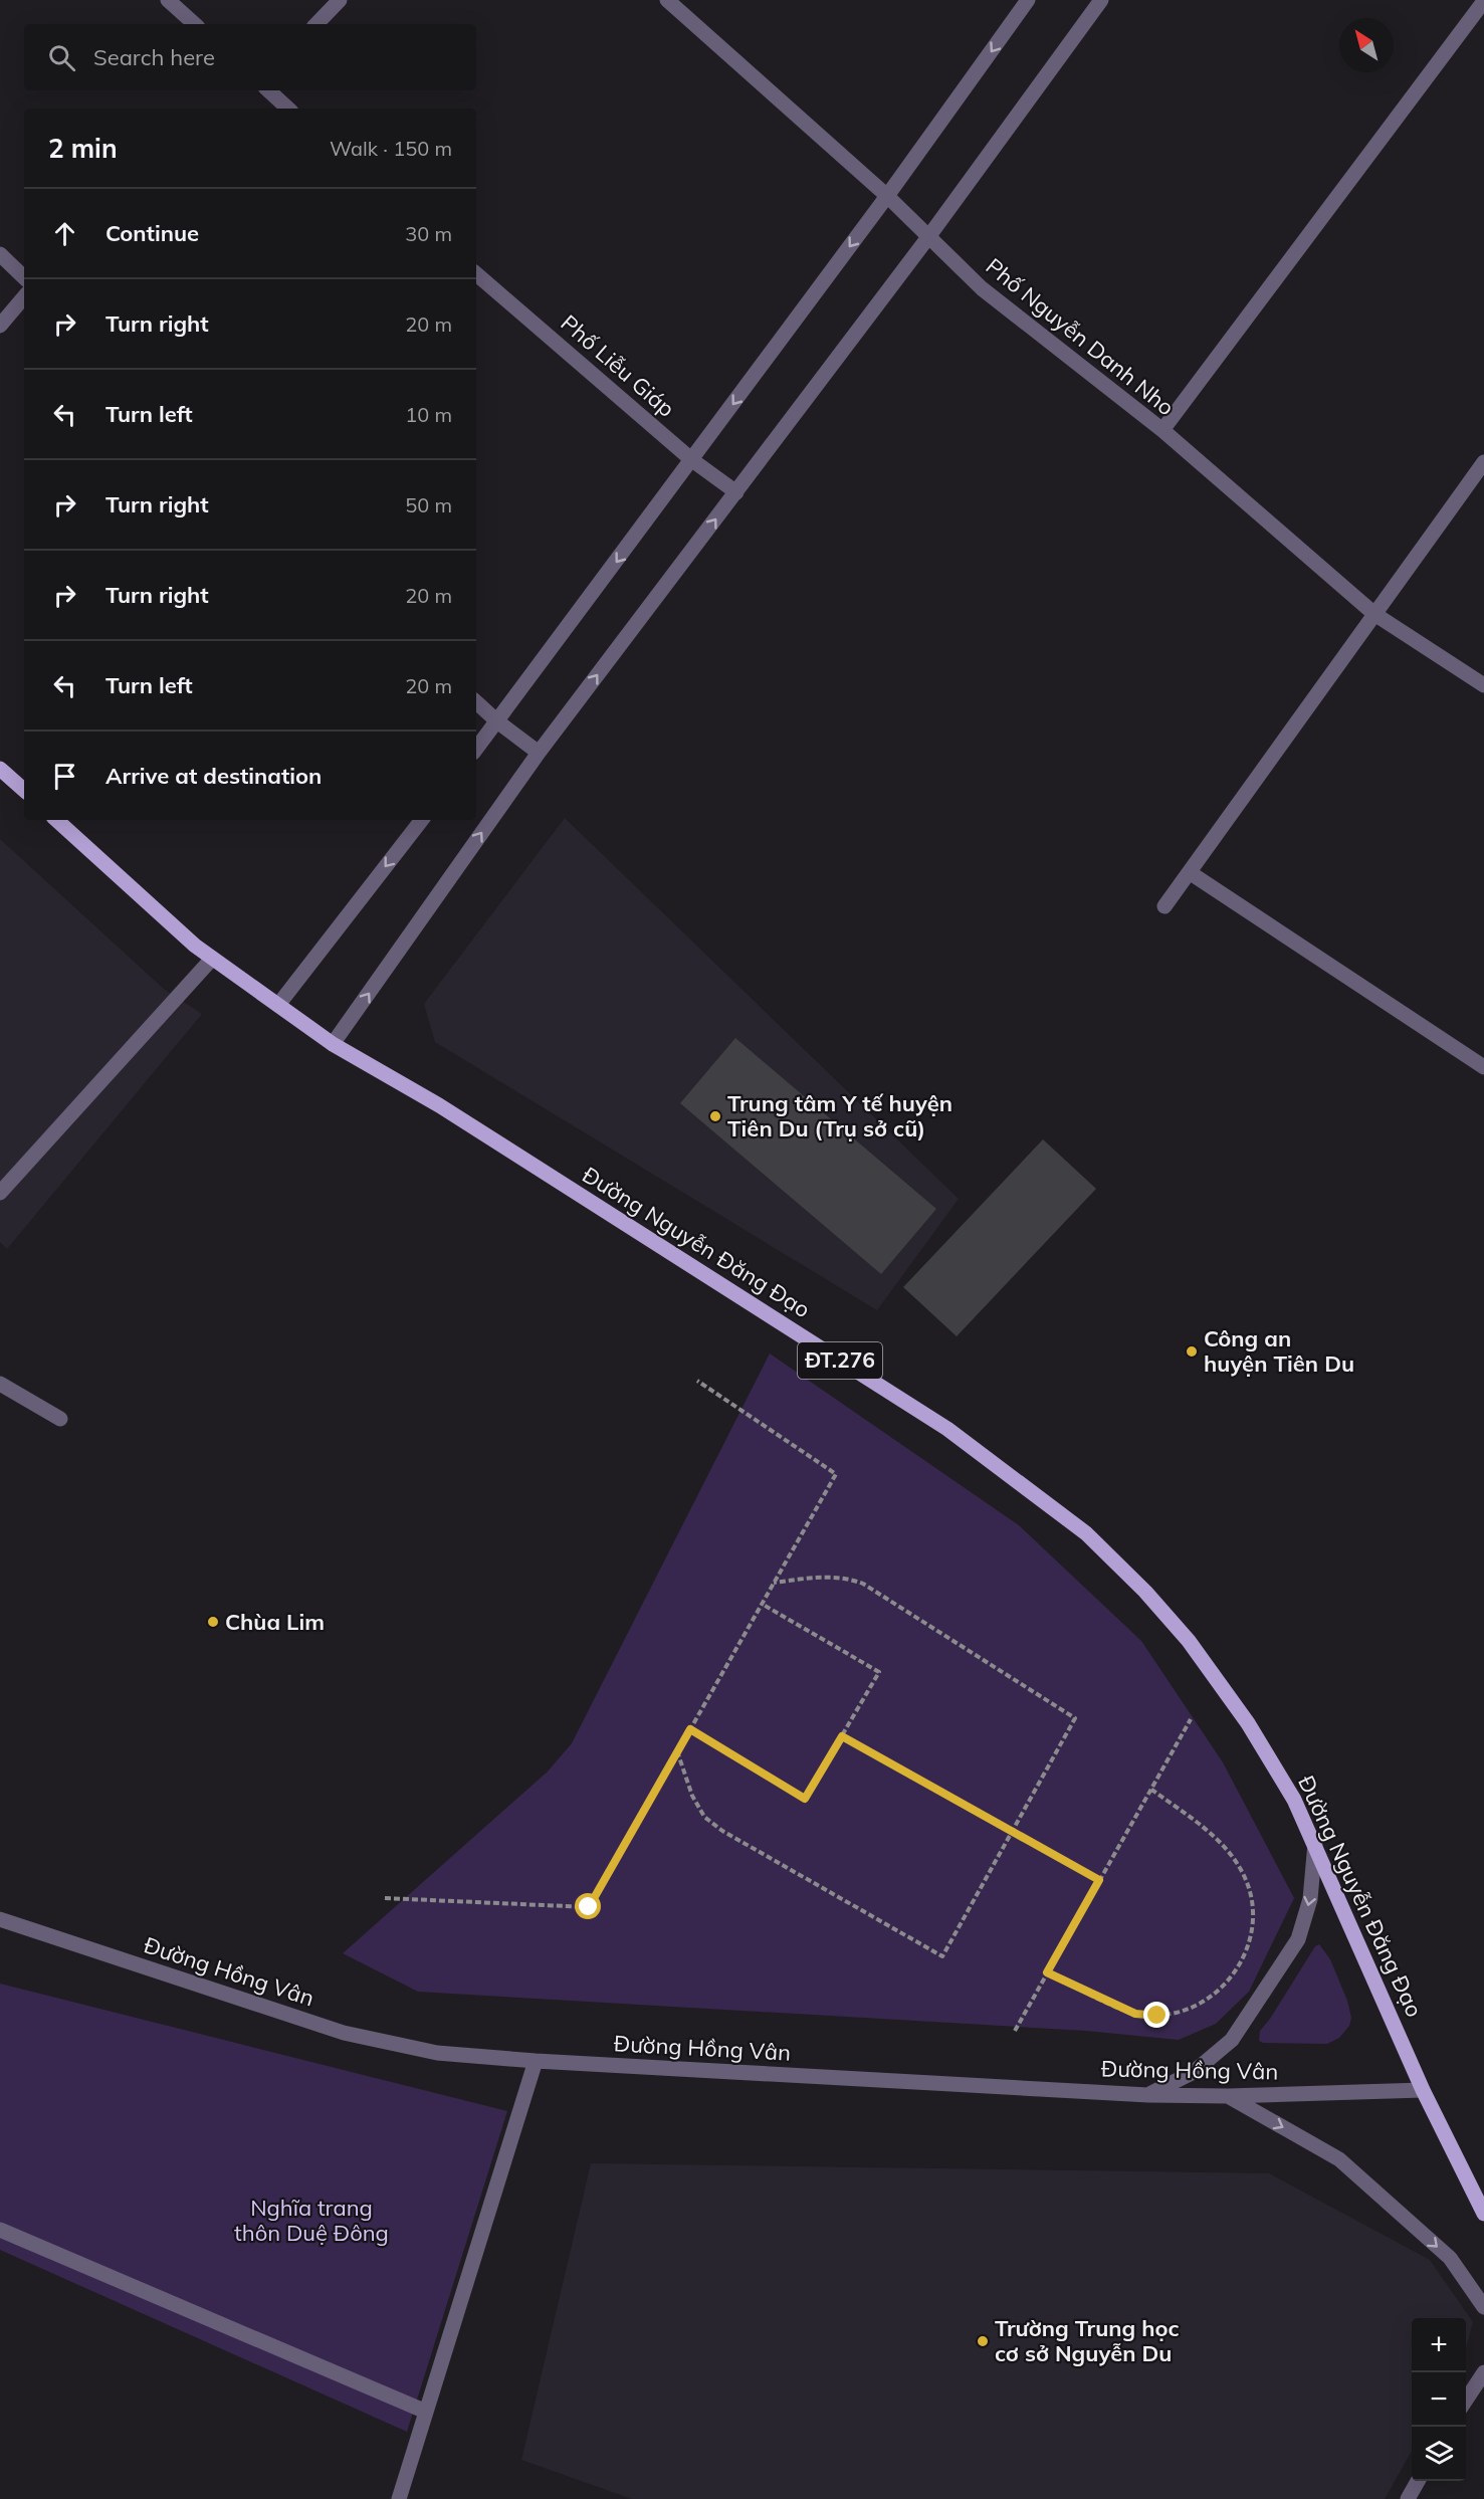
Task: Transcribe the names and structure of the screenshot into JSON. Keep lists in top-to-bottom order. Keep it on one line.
{"streets":{"main road":["Đường Nguyễn Đăng Đạo","ĐT.276"],"street":["Phố Nguyễn Danh Nho","Phố Liễu Giáp","Đường Hồng Vân"]},"crossings":[["Đường Nguyễn Đăng Đạo","Đường Hồng Vân"]],"parks":["Nghĩa trang thôn Duệ Đông"],"places":["Trung tâm Y tế huyện Tiên Du (Trụ sở cũ)","Công an huyện Tiên Du","Chùa Lim","Trường Trung học cơ sở Nguyễn Du"],"north":"top left","page":{"search":"Search here","heading":["2 min","Walk · 150 m"],"list":[["Continue","30 m"],["Turn right","20 m"],["Turn left","10 m"],["Turn right","50 m"],["Turn right","20 m"],["Turn left","20 m"],"Arrive at destination"],"map_buttons":["+","−"]}}
